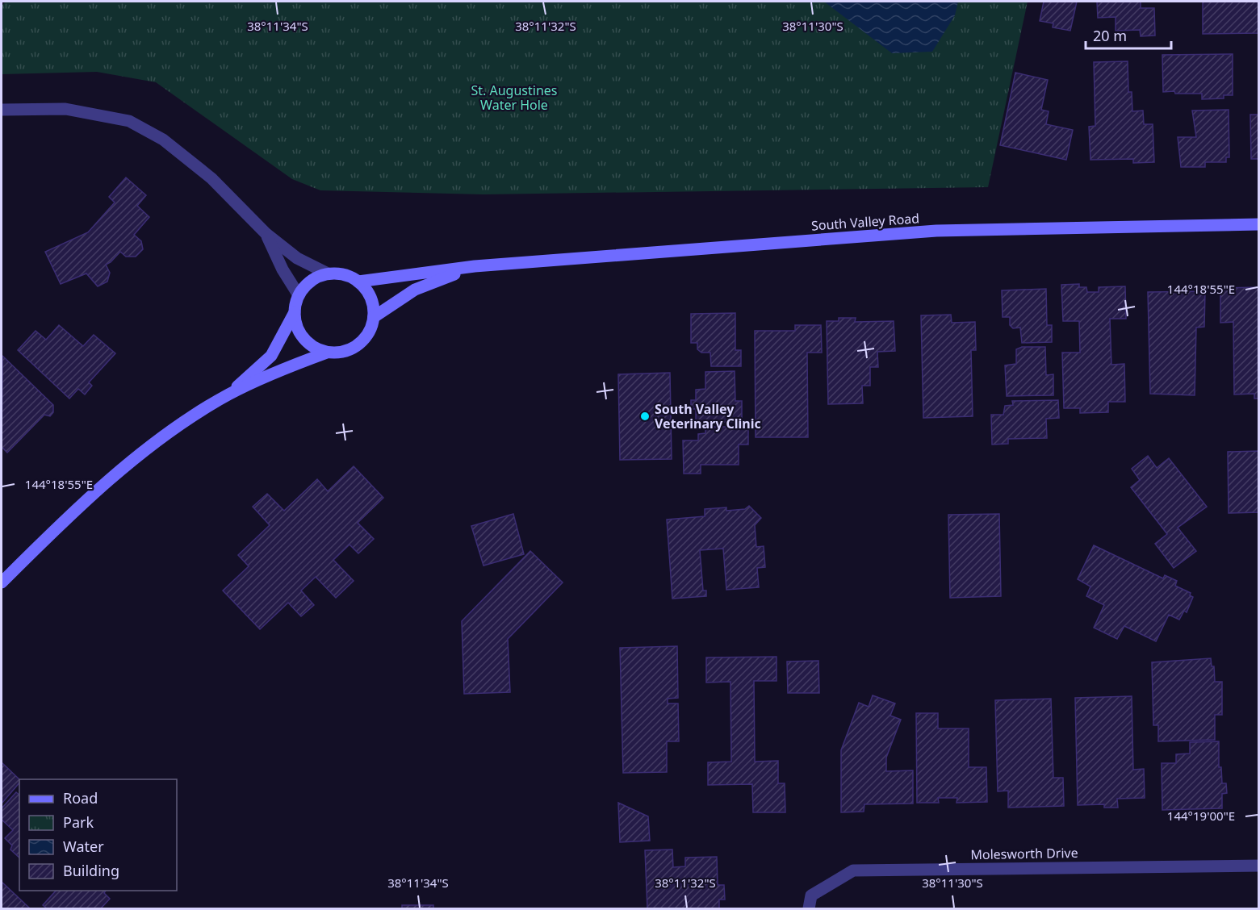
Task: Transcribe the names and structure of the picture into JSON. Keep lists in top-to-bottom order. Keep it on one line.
{"streets":{"main road":["South Valley Road"],"street":["Molesworth Drive"]},"parks":["St. Augustines Water Hole"],"places":["South Valley Veterinary Clinic"],"legend":["Road","Park","Water","Building"],"scale_bar":"20 m","coordinates":["38°11'34\"S","38°11'32\"S","38°11'30\"S","144°18'55\"E","144°19'00\"E"]}
